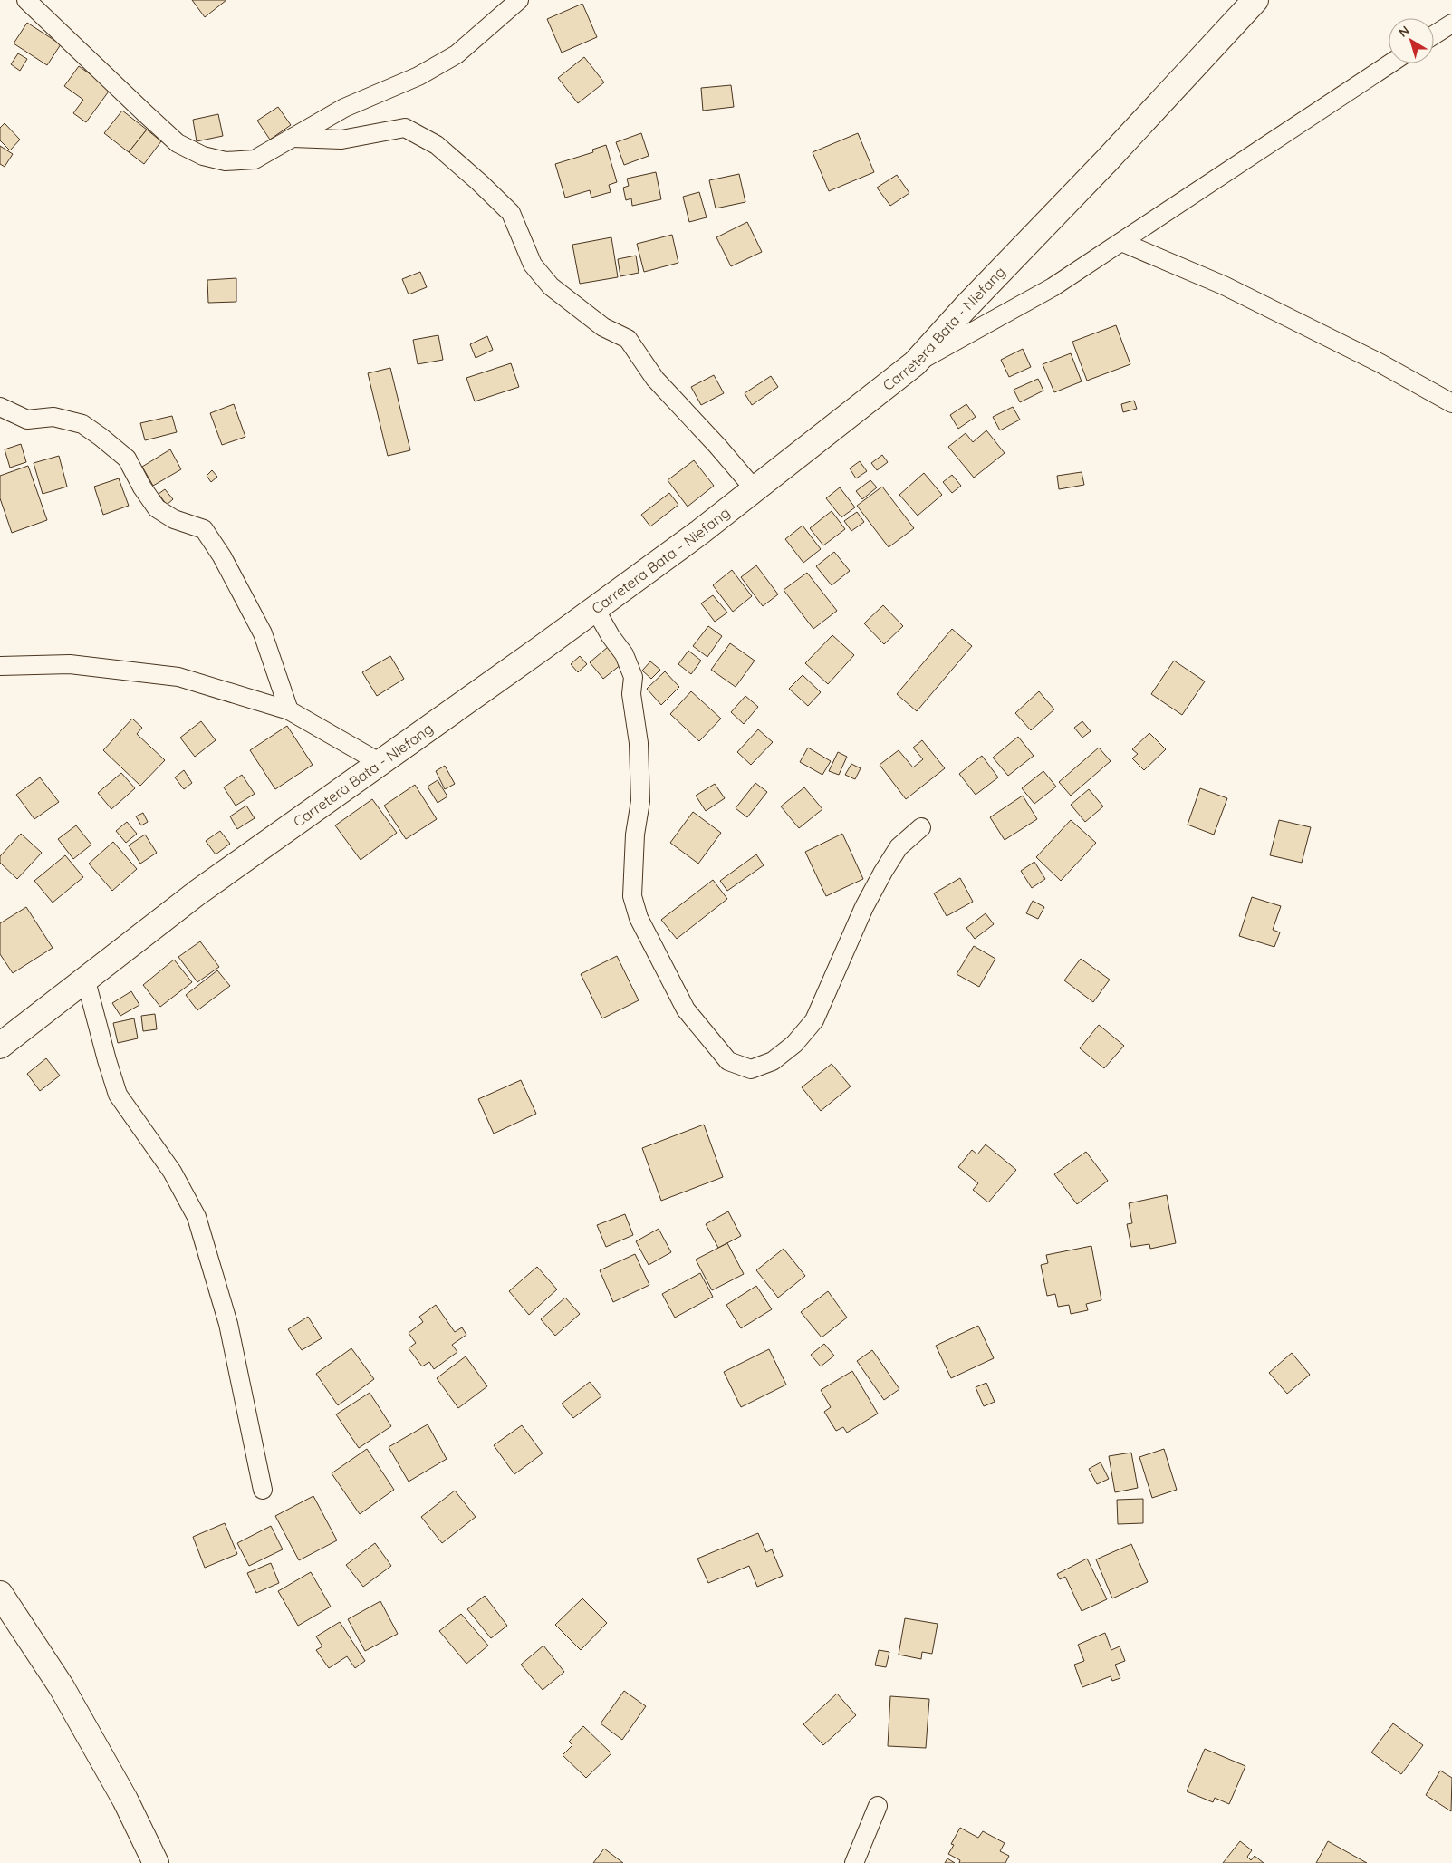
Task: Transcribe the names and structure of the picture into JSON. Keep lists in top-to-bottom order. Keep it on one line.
{"streets":{"main road":["Carretera Bata - Niefang"]},"north":"top left"}
